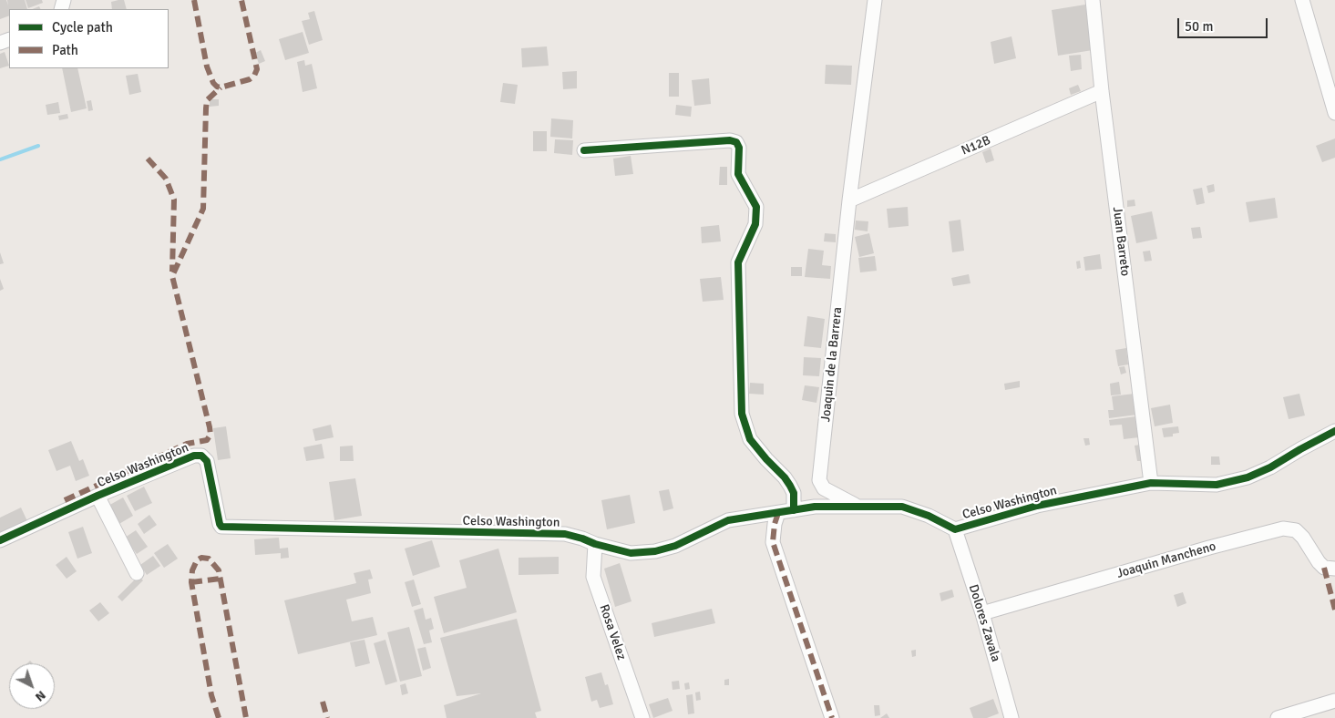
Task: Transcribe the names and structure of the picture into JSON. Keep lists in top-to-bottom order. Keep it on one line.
{"streets":{"street":["N12B","Juan Barreto","Joaquin de la Barrera","Celso Washington","Joaquin Mancheno","Dolores Zavala","Rosa Velez"]},"crossings":[["N12B","Juan Barreto"],["N12B","Joaquin de la Barrera"],["Juan Barreto","Celso Washington"],["Joaquin de la Barrera","Celso Washington"],["Celso Washington","Dolores Zavala"],["Celso Washington","Rosa Velez"],["Joaquin Mancheno","Dolores Zavala"]],"legend":["Cycle path","Path"],"scale_bar":"50 m","north":"bottom right"}
